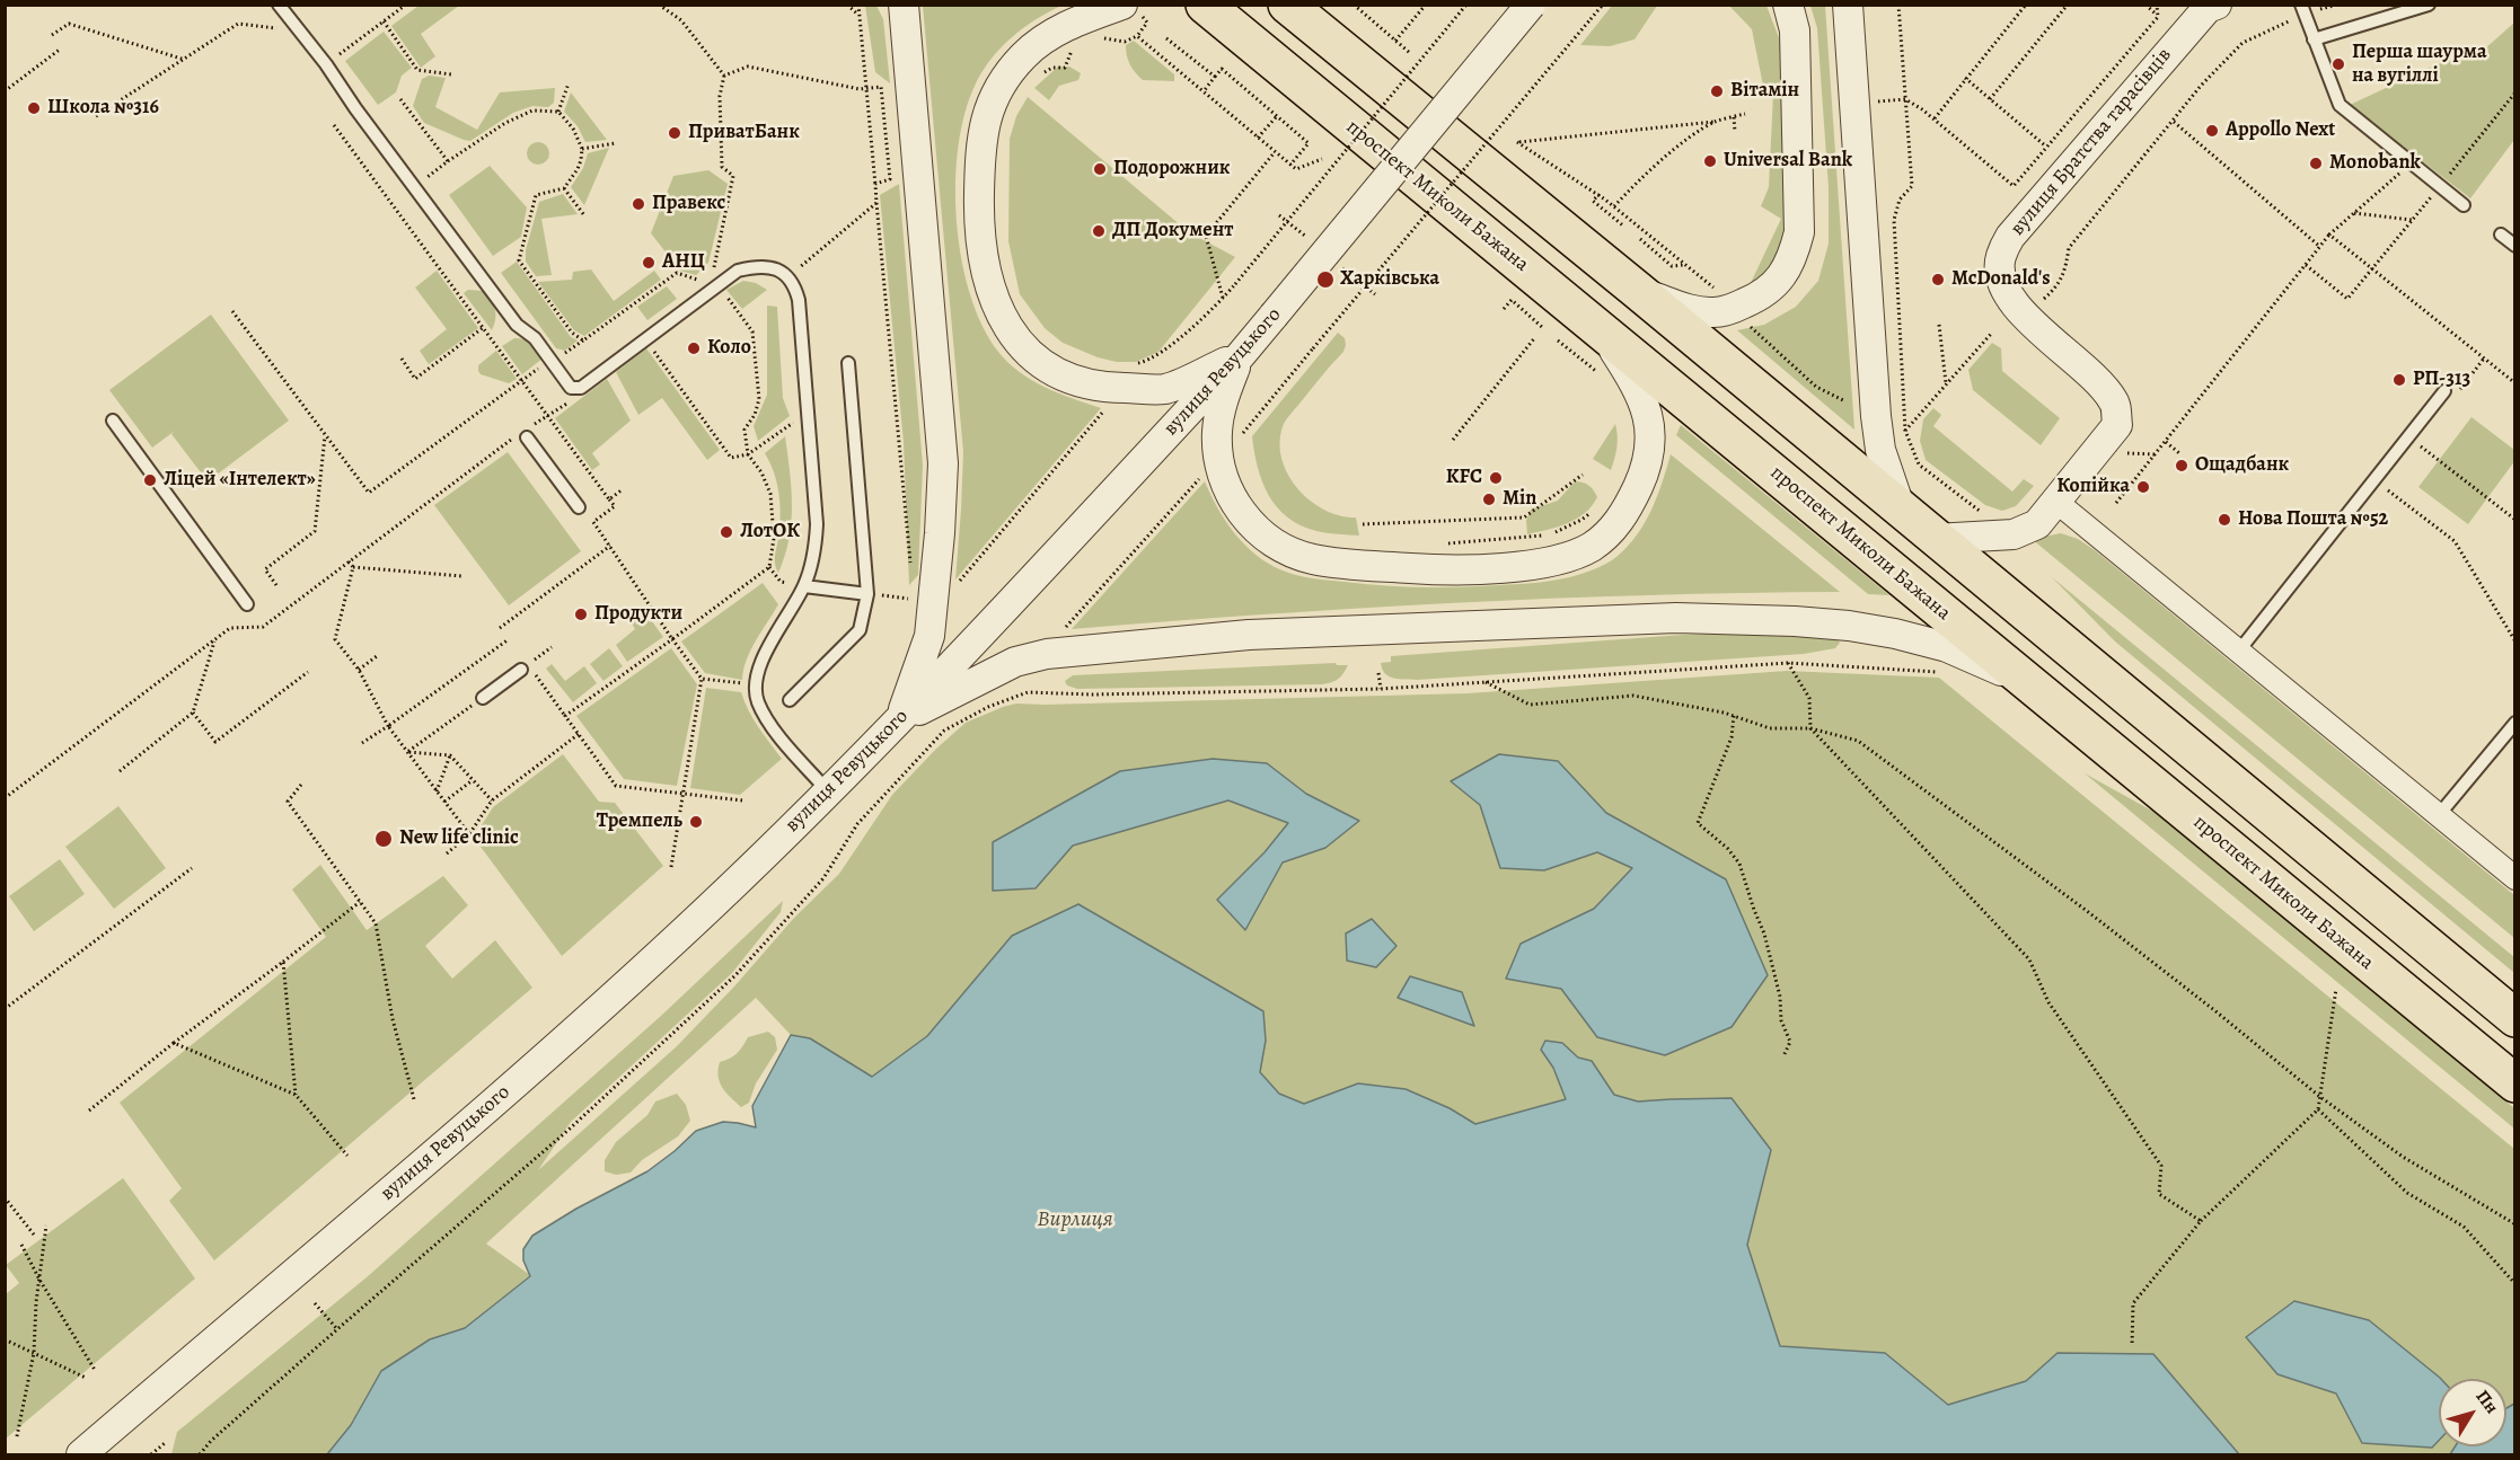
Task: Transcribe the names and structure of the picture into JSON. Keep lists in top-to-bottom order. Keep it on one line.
{"streets":{"highway":["проспект Миколи Бажана"],"street":["вулиця Братства тарасівців","вулиця Ревуцького"]},"water":["Вирлиця"],"places":["Перша шаурма на вугіллі","Вітамін","Школа №316","Appollo Next","ПриватБанк","Universal Bank","Monobank","Подорожник","Правекс","ДП Документ","АНЦ","Харківська","McDonald's","Коло","РП-313","Ощадбанк","KFC","Ліцей «Інтелект»","Копійка","Min","Нова Пошта №52","ЛотОК","Продукти","Тремпель","New life clinic"],"north":"top right"}
